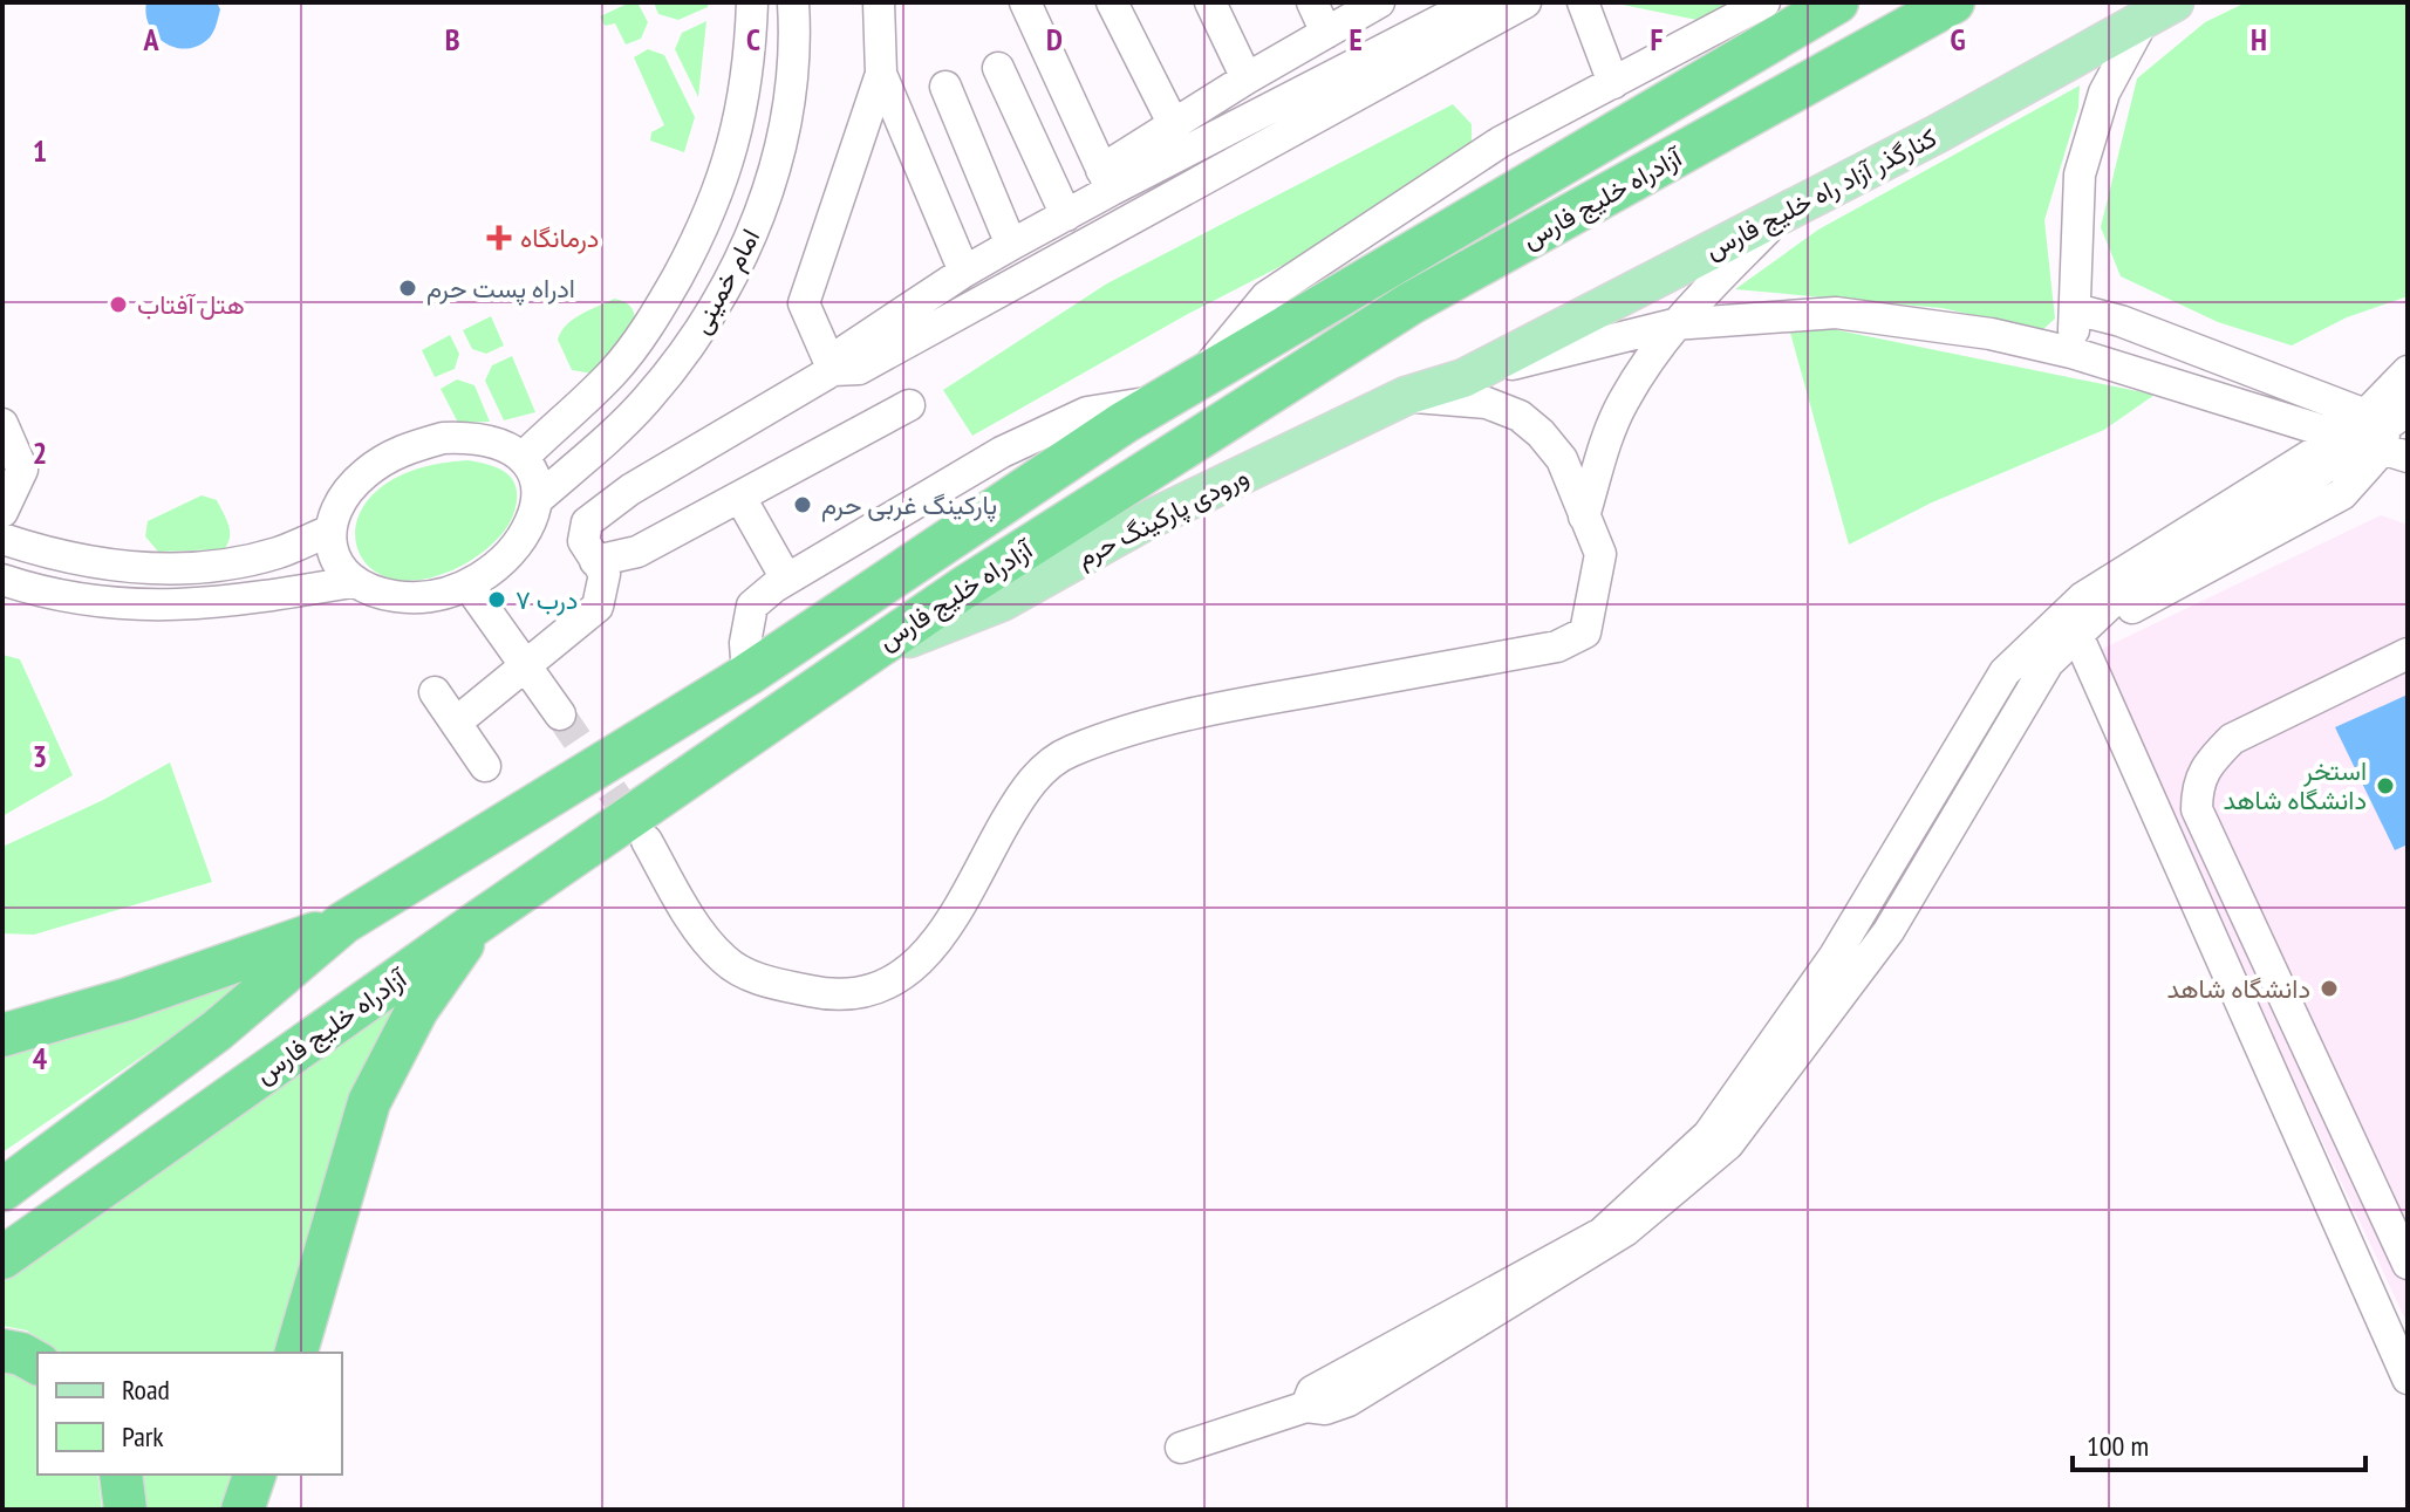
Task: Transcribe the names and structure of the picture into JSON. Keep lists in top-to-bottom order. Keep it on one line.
{"streets":{"highway":["آزادراه خلیج فارس"],"main road":["کنارگذر آزاد راه خلیج فارس","ورودی پارکینگ حرم"],"street":["امام خمینی"]},"crossings":[["کنارگذر آزاد راه خلیج فارس","ورودی پارکینگ حرم"],["آزادراه خلیج فارس","ورودی پارکینگ حرم"]],"places":{"health":["درمانگاه"],"other":["ادراه پست حرم","هتل آفتاب","پارکینگ غربی حرم","درب ۷","استخر دانشگاه شاهد","دانشگاه شاهد"]},"legend":["Road","Park"],"scale_bar":"100 m","grid":{"columns":["A","B","C","D","E","F","G","H"],"rows":["1","2","3","4"]}}
